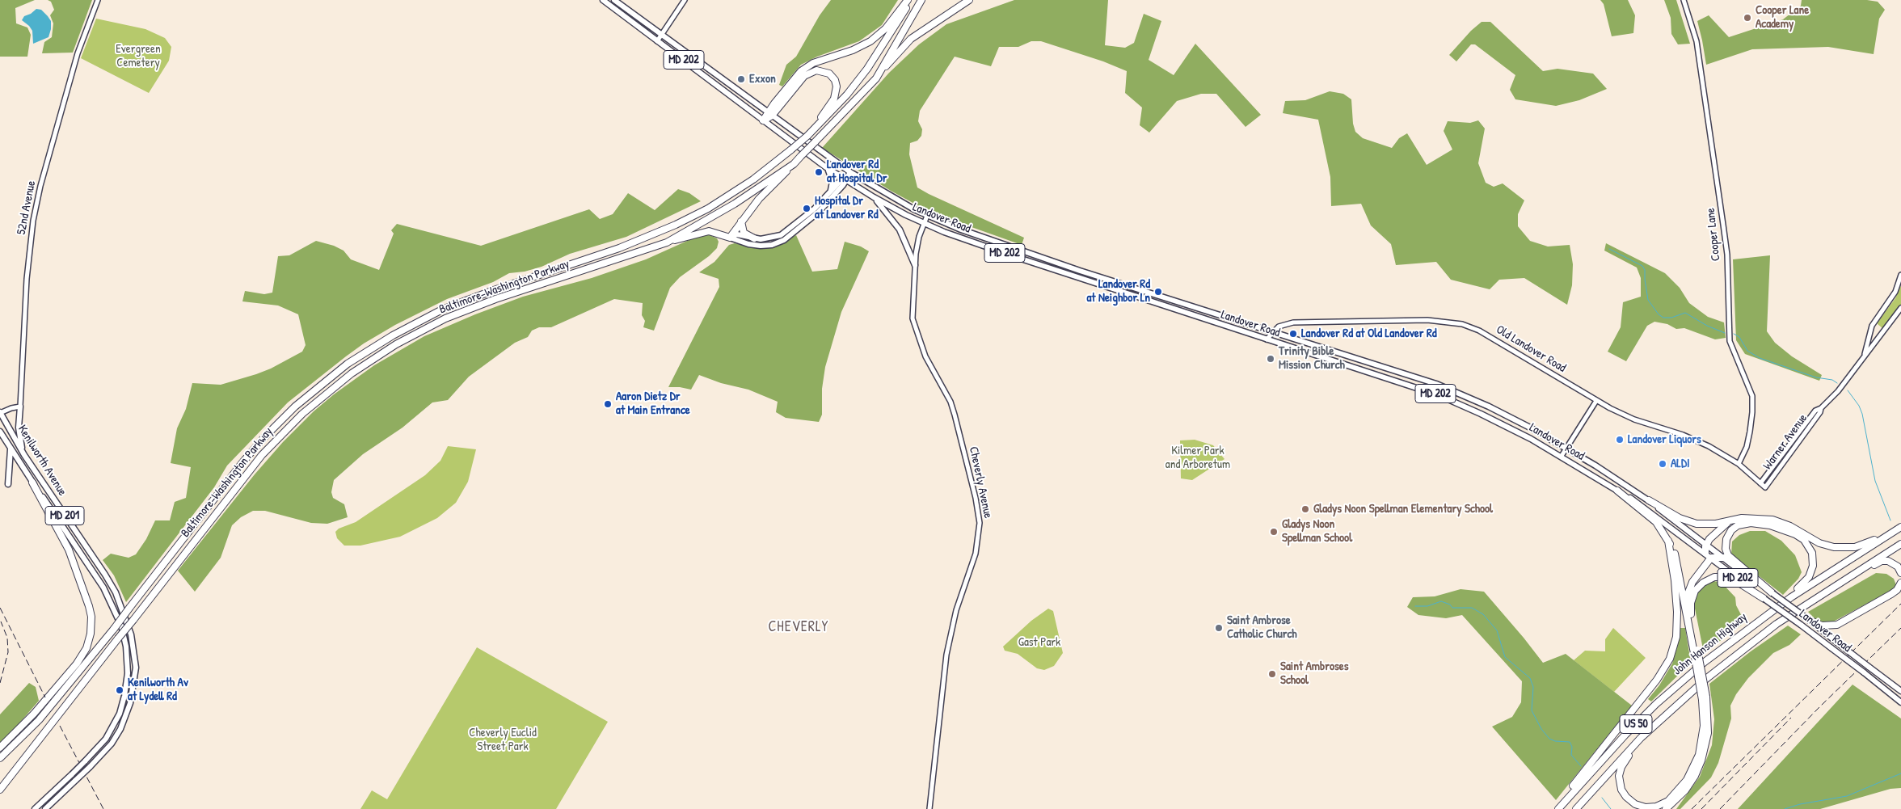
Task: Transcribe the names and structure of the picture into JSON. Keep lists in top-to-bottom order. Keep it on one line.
{"streets":{"highway":["Baltimore-Washington Parkway","John Hanson Highway","US 50"],"main road":["MD 202","Landover Road","Kenilworth Avenue","MD 201"],"street":["52nd Avenue","Cooper Lane","Old Landover Road","Warner Avenue","Cheverly Avenue"]},"crossings":[["Landover Road","Old Landover Road"],["Landover Road","Cheverly Avenue"],["Cooper Lane","Old Landover Road"],["Old Landover Road","Warner Avenue"]],"districts":["CHEVERLY"],"parks":["Evergreen Cemetery","Kilmer Park and Arboretum","Gast Park","Cheverly Euclid Street Park"],"places":["Cooper Lane Academy","Exxon","Landover Rd at Hospital Dr","Hospital Dr at Landover Rd","Landover Rd at Neighbor Ln","Landover Rd at Old Landover Rd","Trinity Bible Mission Church","Aaron Dietz Dr at Main Entrance","Landover Liquors","ALDI","Gladys Noon Spellman Elementary School","Gladys Noon Spellman School","Saint Ambrose Catholic Church","Saint Ambroses School","Kenilworth Av at Lydell Rd"]}
